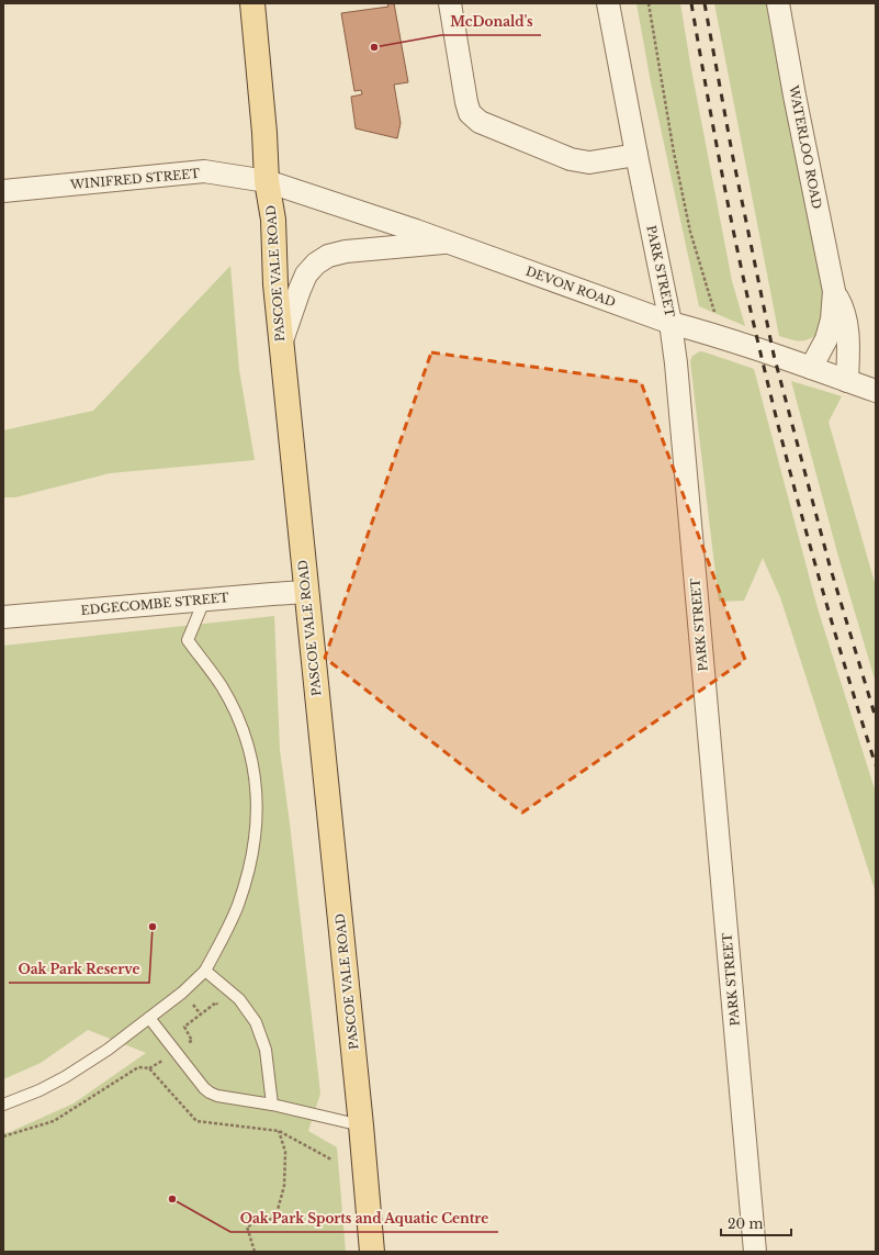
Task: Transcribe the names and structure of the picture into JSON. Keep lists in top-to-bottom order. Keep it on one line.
{"streets":{"main road":["PASCOE VALE ROAD"],"street":["WATERLOO ROAD","WINIFRED STREET","PARK STREET","DEVON ROAD","EDGECOMBE STREET"]},"crossings":[["WATERLOO ROAD","DEVON ROAD"],["WINIFRED STREET","PASCOE VALE ROAD"],["WINIFRED STREET","DEVON ROAD"],["PARK STREET","DEVON ROAD"],["PASCOE VALE ROAD","DEVON ROAD"],["PASCOE VALE ROAD","EDGECOMBE STREET"]],"places":["McDonald's","Oak Park Reserve","Oak Park Sports and Aquatic Centre"],"scale_bar":"20 m"}
